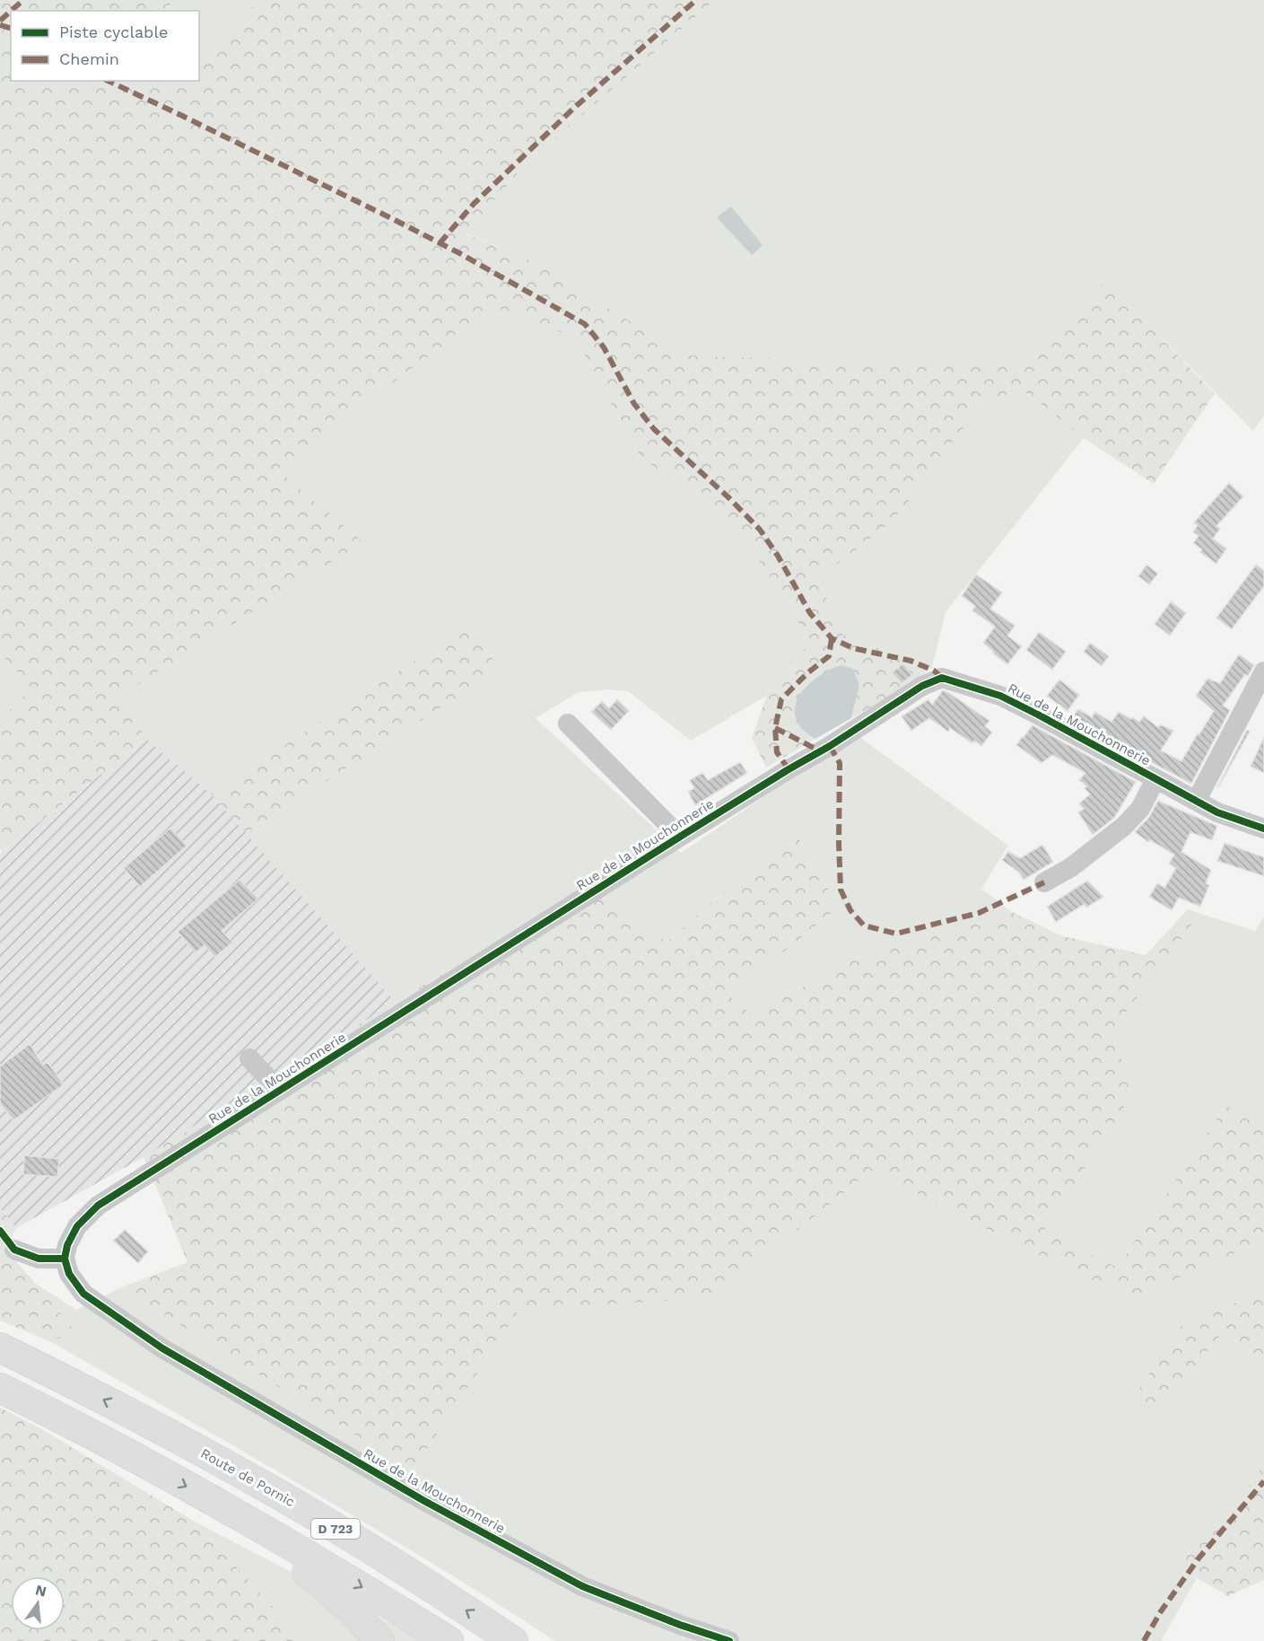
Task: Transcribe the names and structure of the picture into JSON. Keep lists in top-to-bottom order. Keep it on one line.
{"streets":{"highway":["Route de Pornic","D 723"],"street":["Rue de la Mouchonnerie"]},"legend":["Piste cyclable","Chemin"],"north":"top"}
